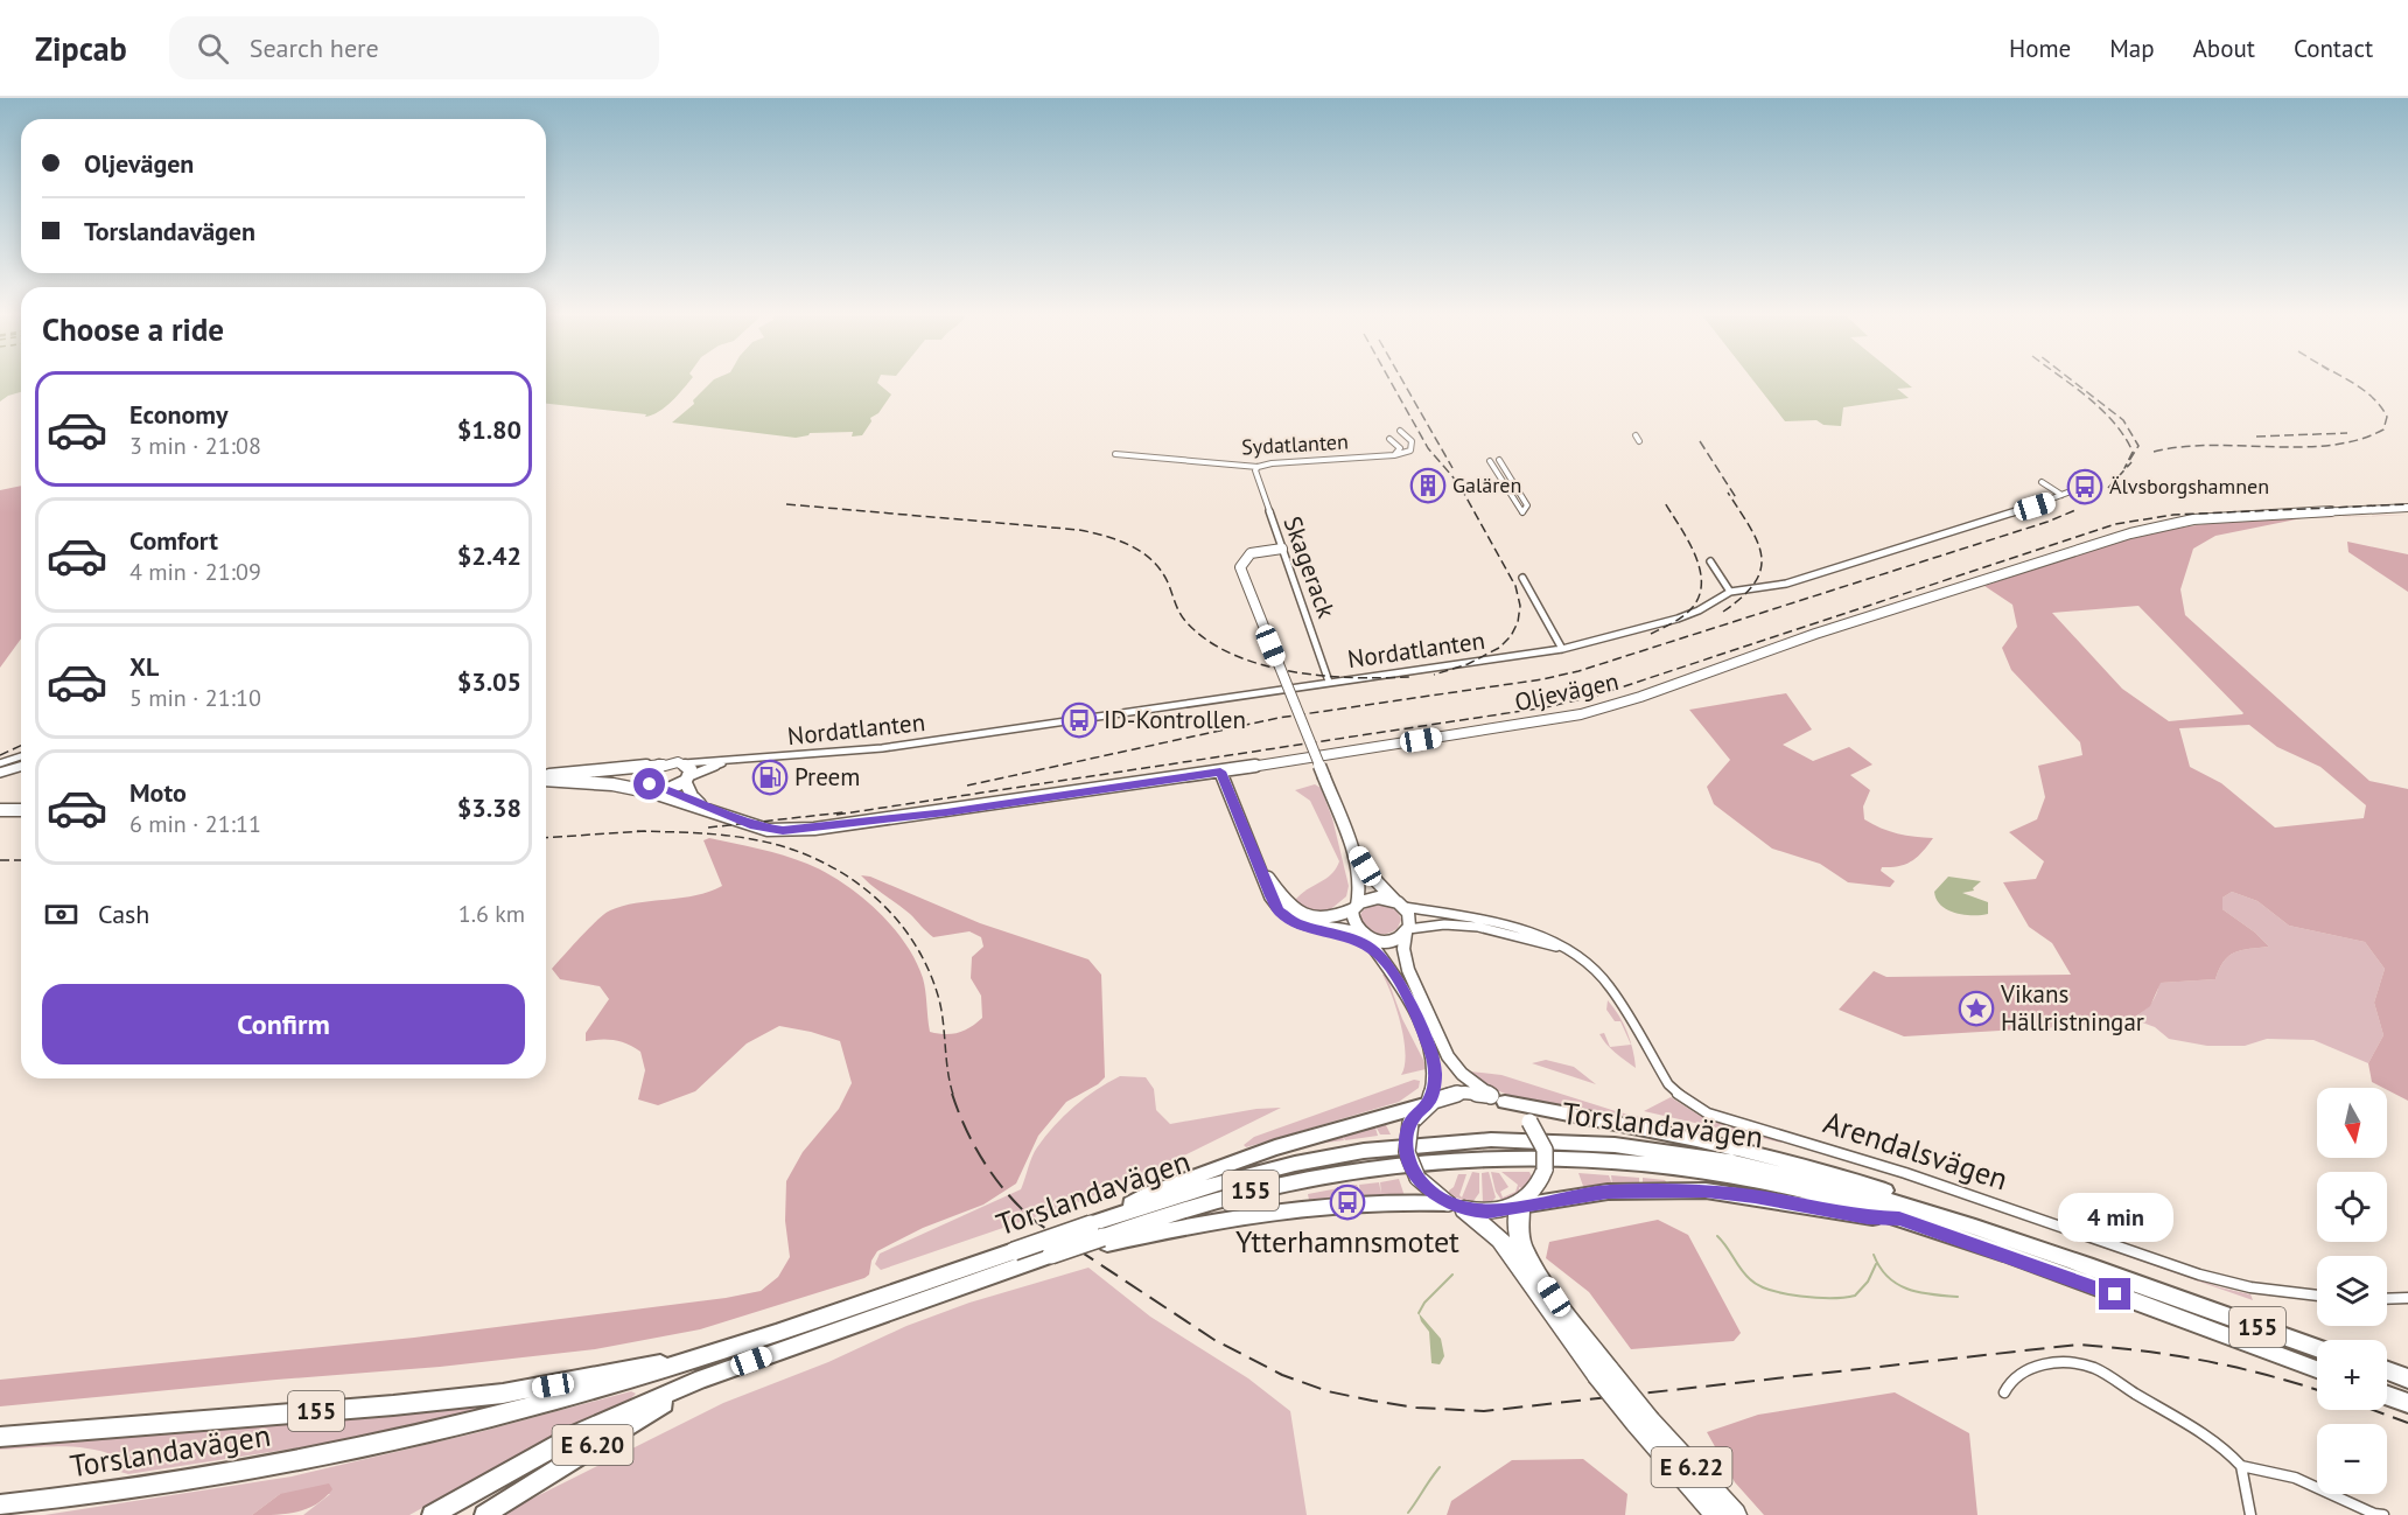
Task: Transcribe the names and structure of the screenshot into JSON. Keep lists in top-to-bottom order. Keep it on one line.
{"streets":{"highway":["E 6.22"],"main road":["Torslandavägen","155","E 6.20"],"street":["Sydatlanten","Skagerack","Nordatlanten","Oljevägen","Arendalsvägen"]},"crossings":[["Sydatlanten","Skagerack"],["Skagerack","Nordatlanten"],["Oljevägen","Arendalsvägen"],["Torslandavägen","155"],["Torslandavägen","E 6.20"]],"places":{"building":["Galären"],"bus stop":["Älvsborgshamnen","ID-Kontrollen","Ytterhamnsmotet"],"fuel station":["Preem"],"place":["Vikans Hällristningar"]},"north":"bottom","page":{"header":"Zipcab","search":"Search here","nav":["Home","Map","About","Contact"],"banner":["Oljevägen","Torslandavägen"],"heading":"Choose a ride","list":[{"name":"Economy","note":"3 min · 21:08","value":"$1.80"},{"name":"Comfort","note":"4 min · 21:09","value":"$2.42"},{"name":"XL","note":"5 min · 21:10","value":"$3.05"},{"name":"Moto","note":"6 min · 21:11","value":"$3.38"}],"pay":["Cash","1.6 km"],"buttons":"Confirm","map_buttons":["+","−"],"bubble":"4 min"}}
